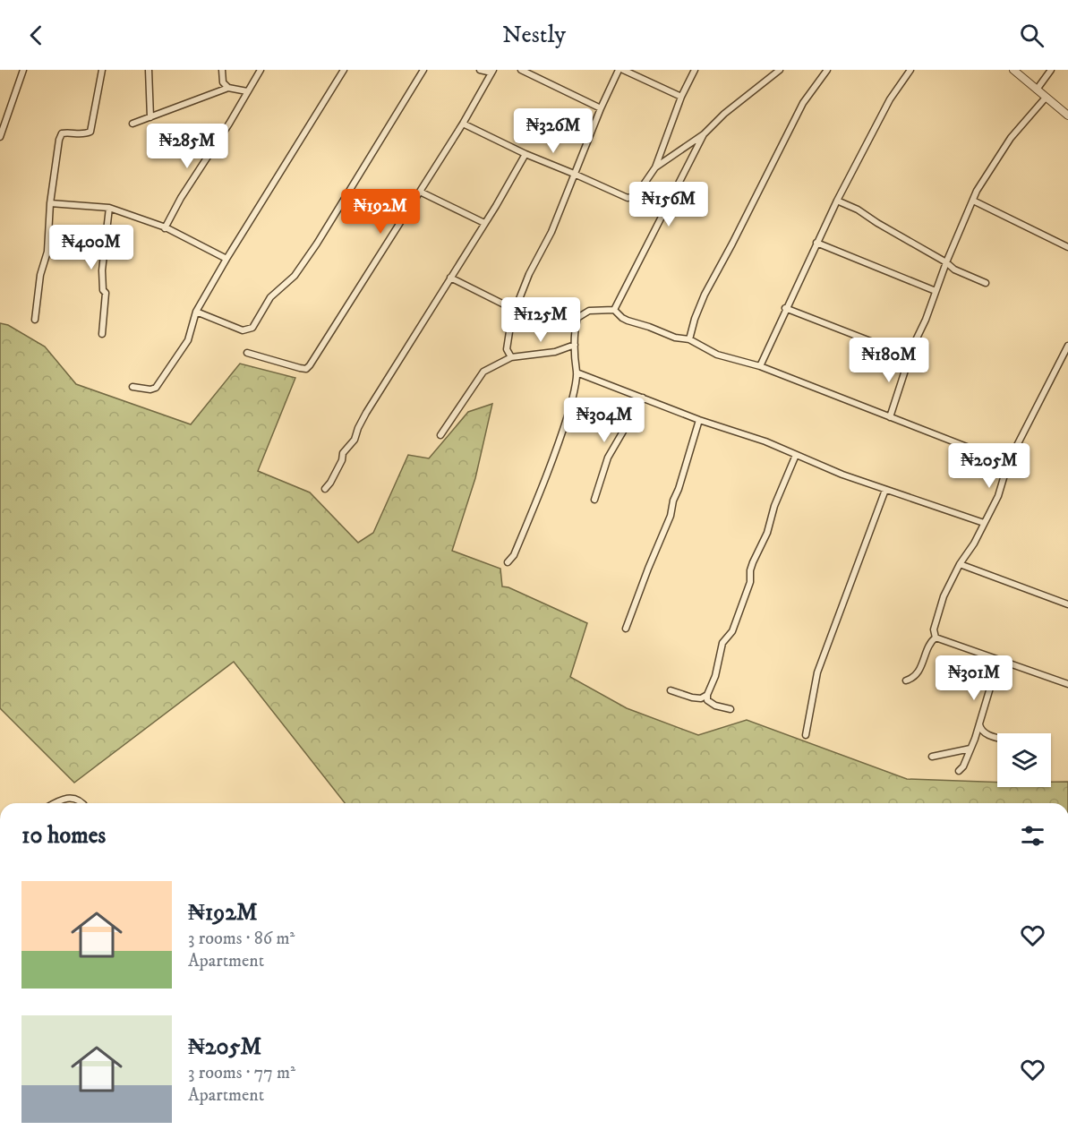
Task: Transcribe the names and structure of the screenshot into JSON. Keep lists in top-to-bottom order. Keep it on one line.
{"page":{"header":"Nestly","price":["₦326M","₦285M","₦156M","₦192M","₦400M","₦125M","₦180M","₦304M","₦205M","₦301M"],"heading":"10 homes","list":[{"name":"₦192M","note":"3 rooms · 86 m² · Apartment"},{"name":"₦205M","note":"3 rooms · 77 m² · Apartment"}]}}
